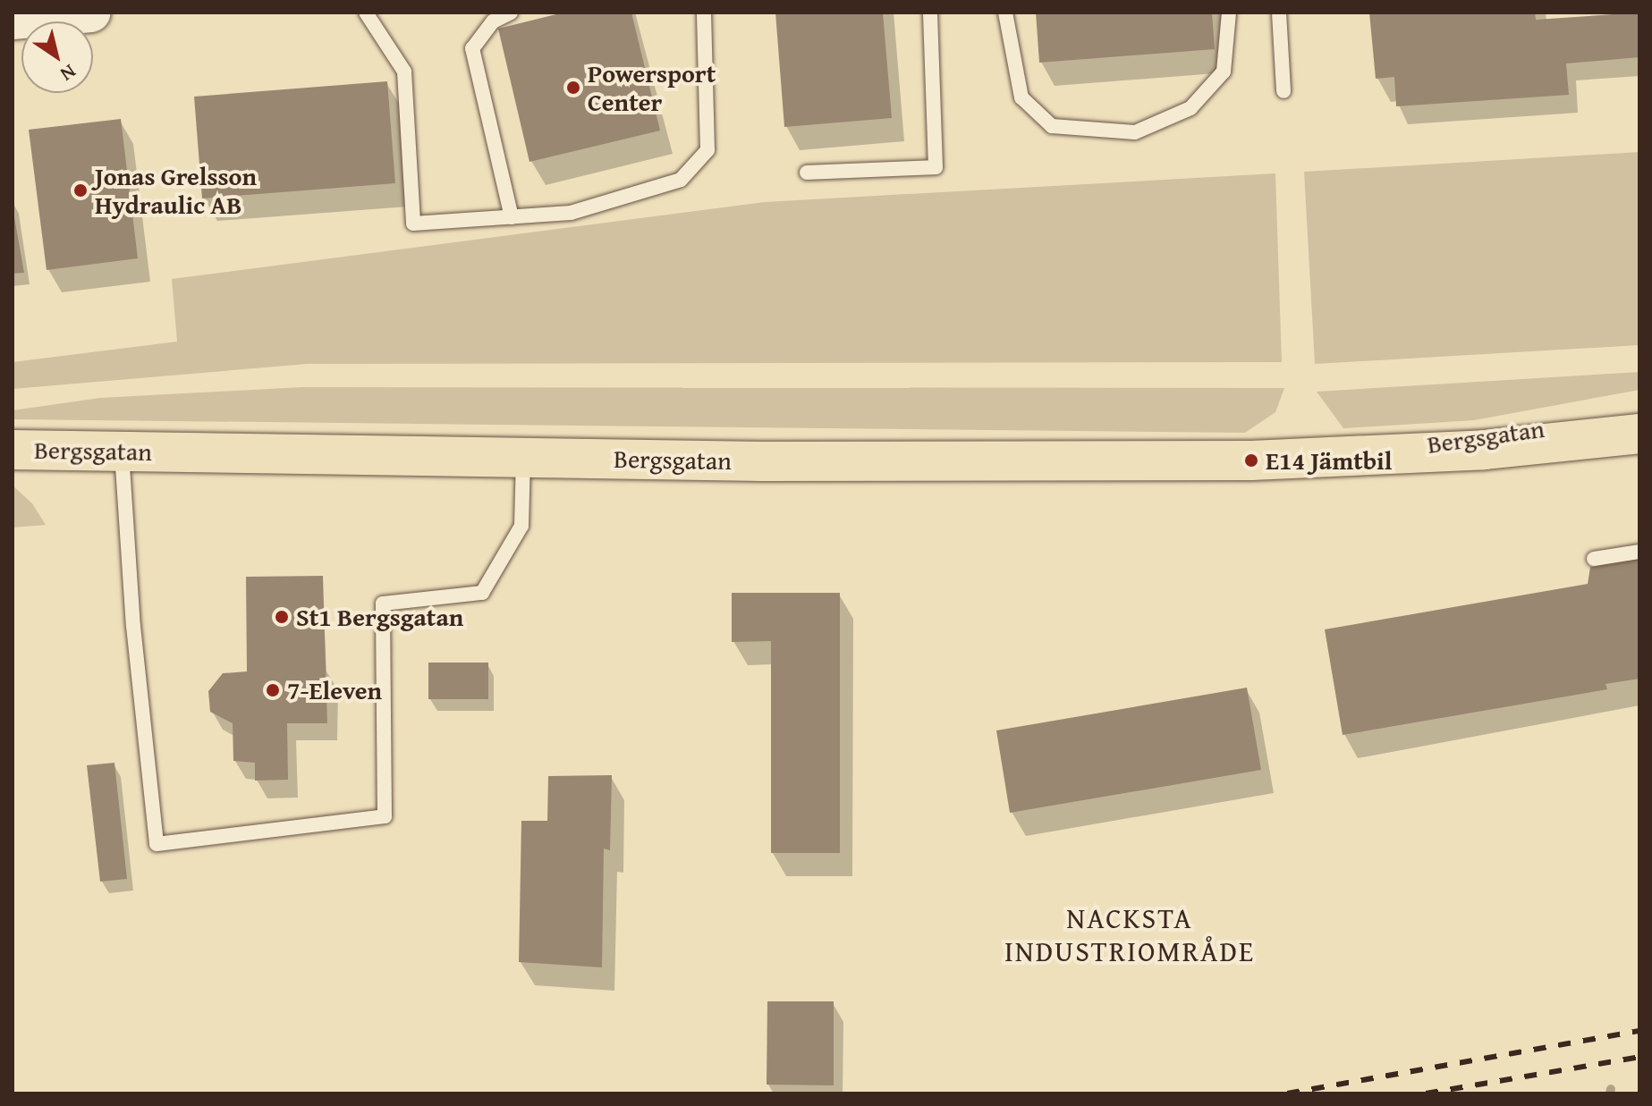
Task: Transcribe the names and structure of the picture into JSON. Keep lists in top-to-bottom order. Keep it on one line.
{"streets":{"highway":["Bergsgatan"]},"districts":["NACKSTA INDUSTRIOMRÅDE"],"places":["Powersport Center","Jonas Grelsson Hydraulic AB","E14 Jämtbil","St1 Bergsgatan","7-Eleven"],"north":"bottom right"}
